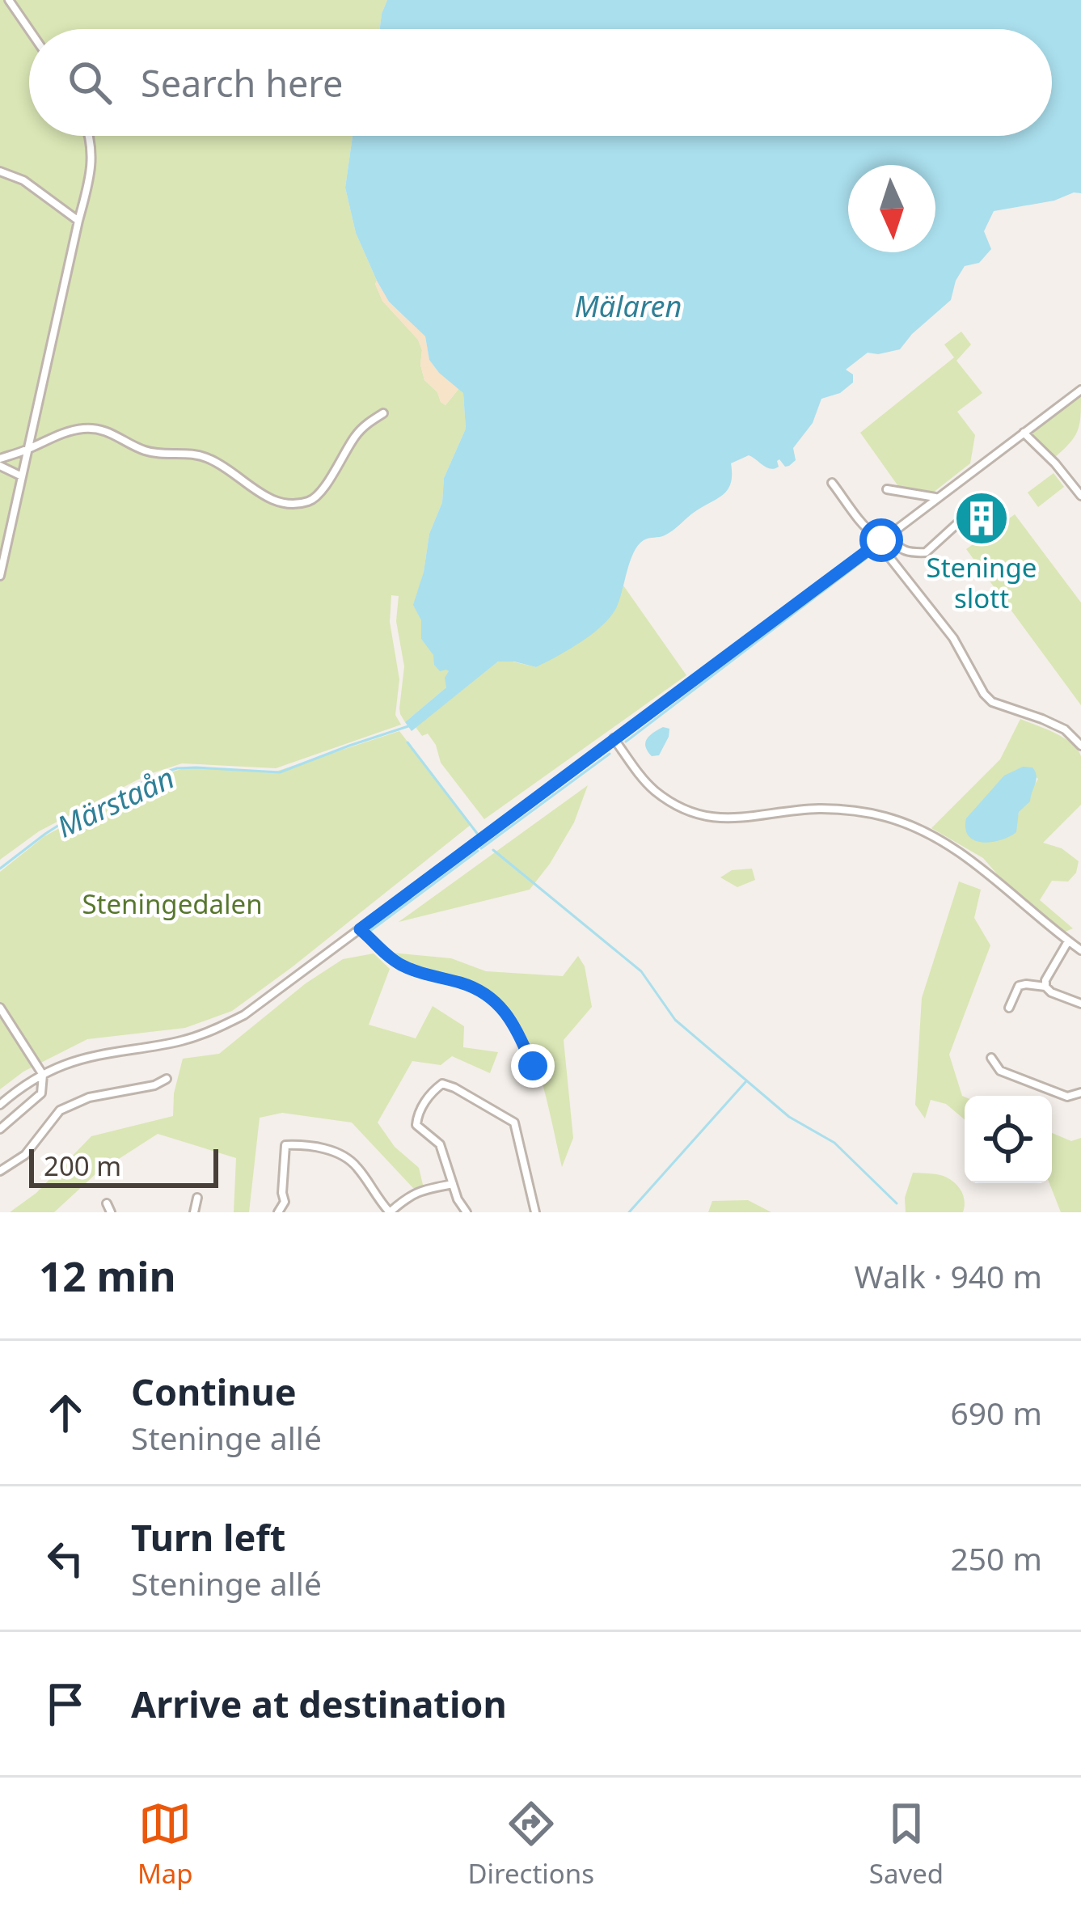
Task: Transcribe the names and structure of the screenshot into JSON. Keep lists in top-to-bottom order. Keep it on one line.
{"water":["Mälaren","Märstaån"],"parks":["Steningedalen"],"places":{"building":["Steninge slott"]},"scale_bar":"200 m","north":"bottom","page":{"search":"Search here","scale":"200 m","heading":["12 min","Walk · 940 m"],"list":[["Continue","Steninge allé","690 m"],["Turn left","Steninge allé","250 m"],"Arrive at destination"],"nav":["Map","Directions","Saved"]}}
